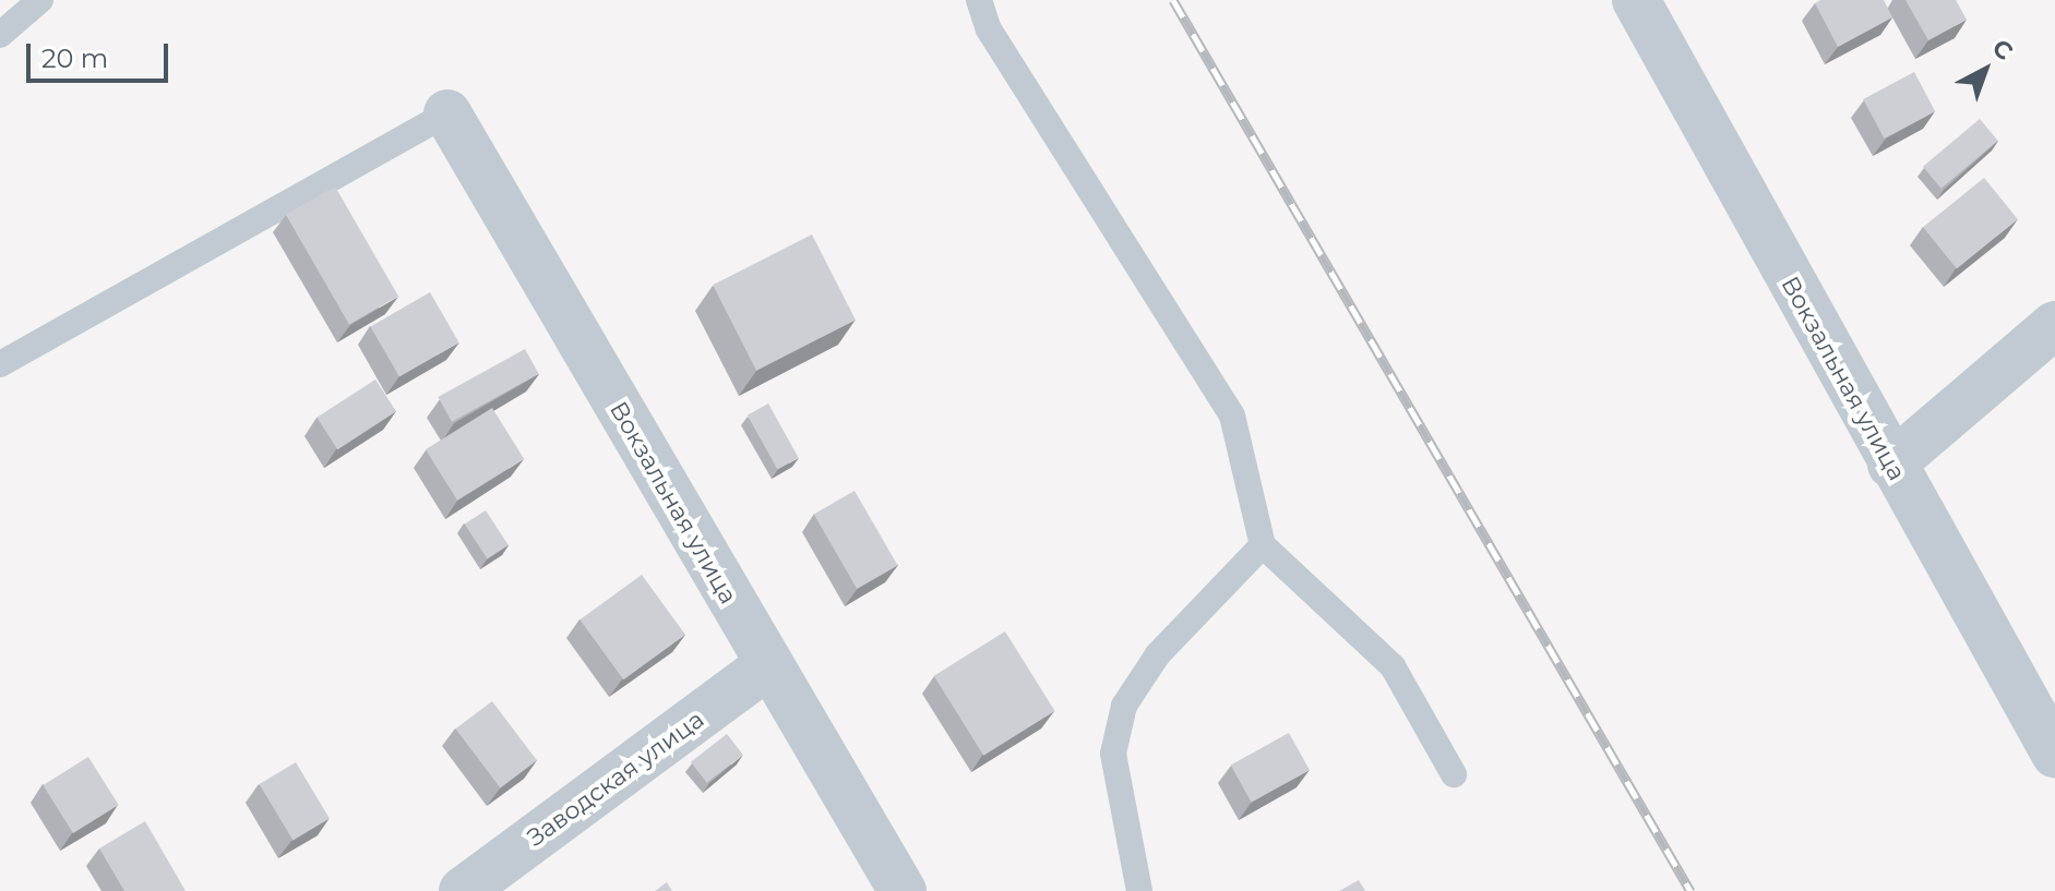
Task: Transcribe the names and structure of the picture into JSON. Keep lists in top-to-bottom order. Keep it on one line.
{"streets":{"street":["Вокзальная улица","Заводская улица"]},"crossings":[["Вокзальная улица","Заводская улица"]],"scale_bar":"20 m","north":"top right"}
